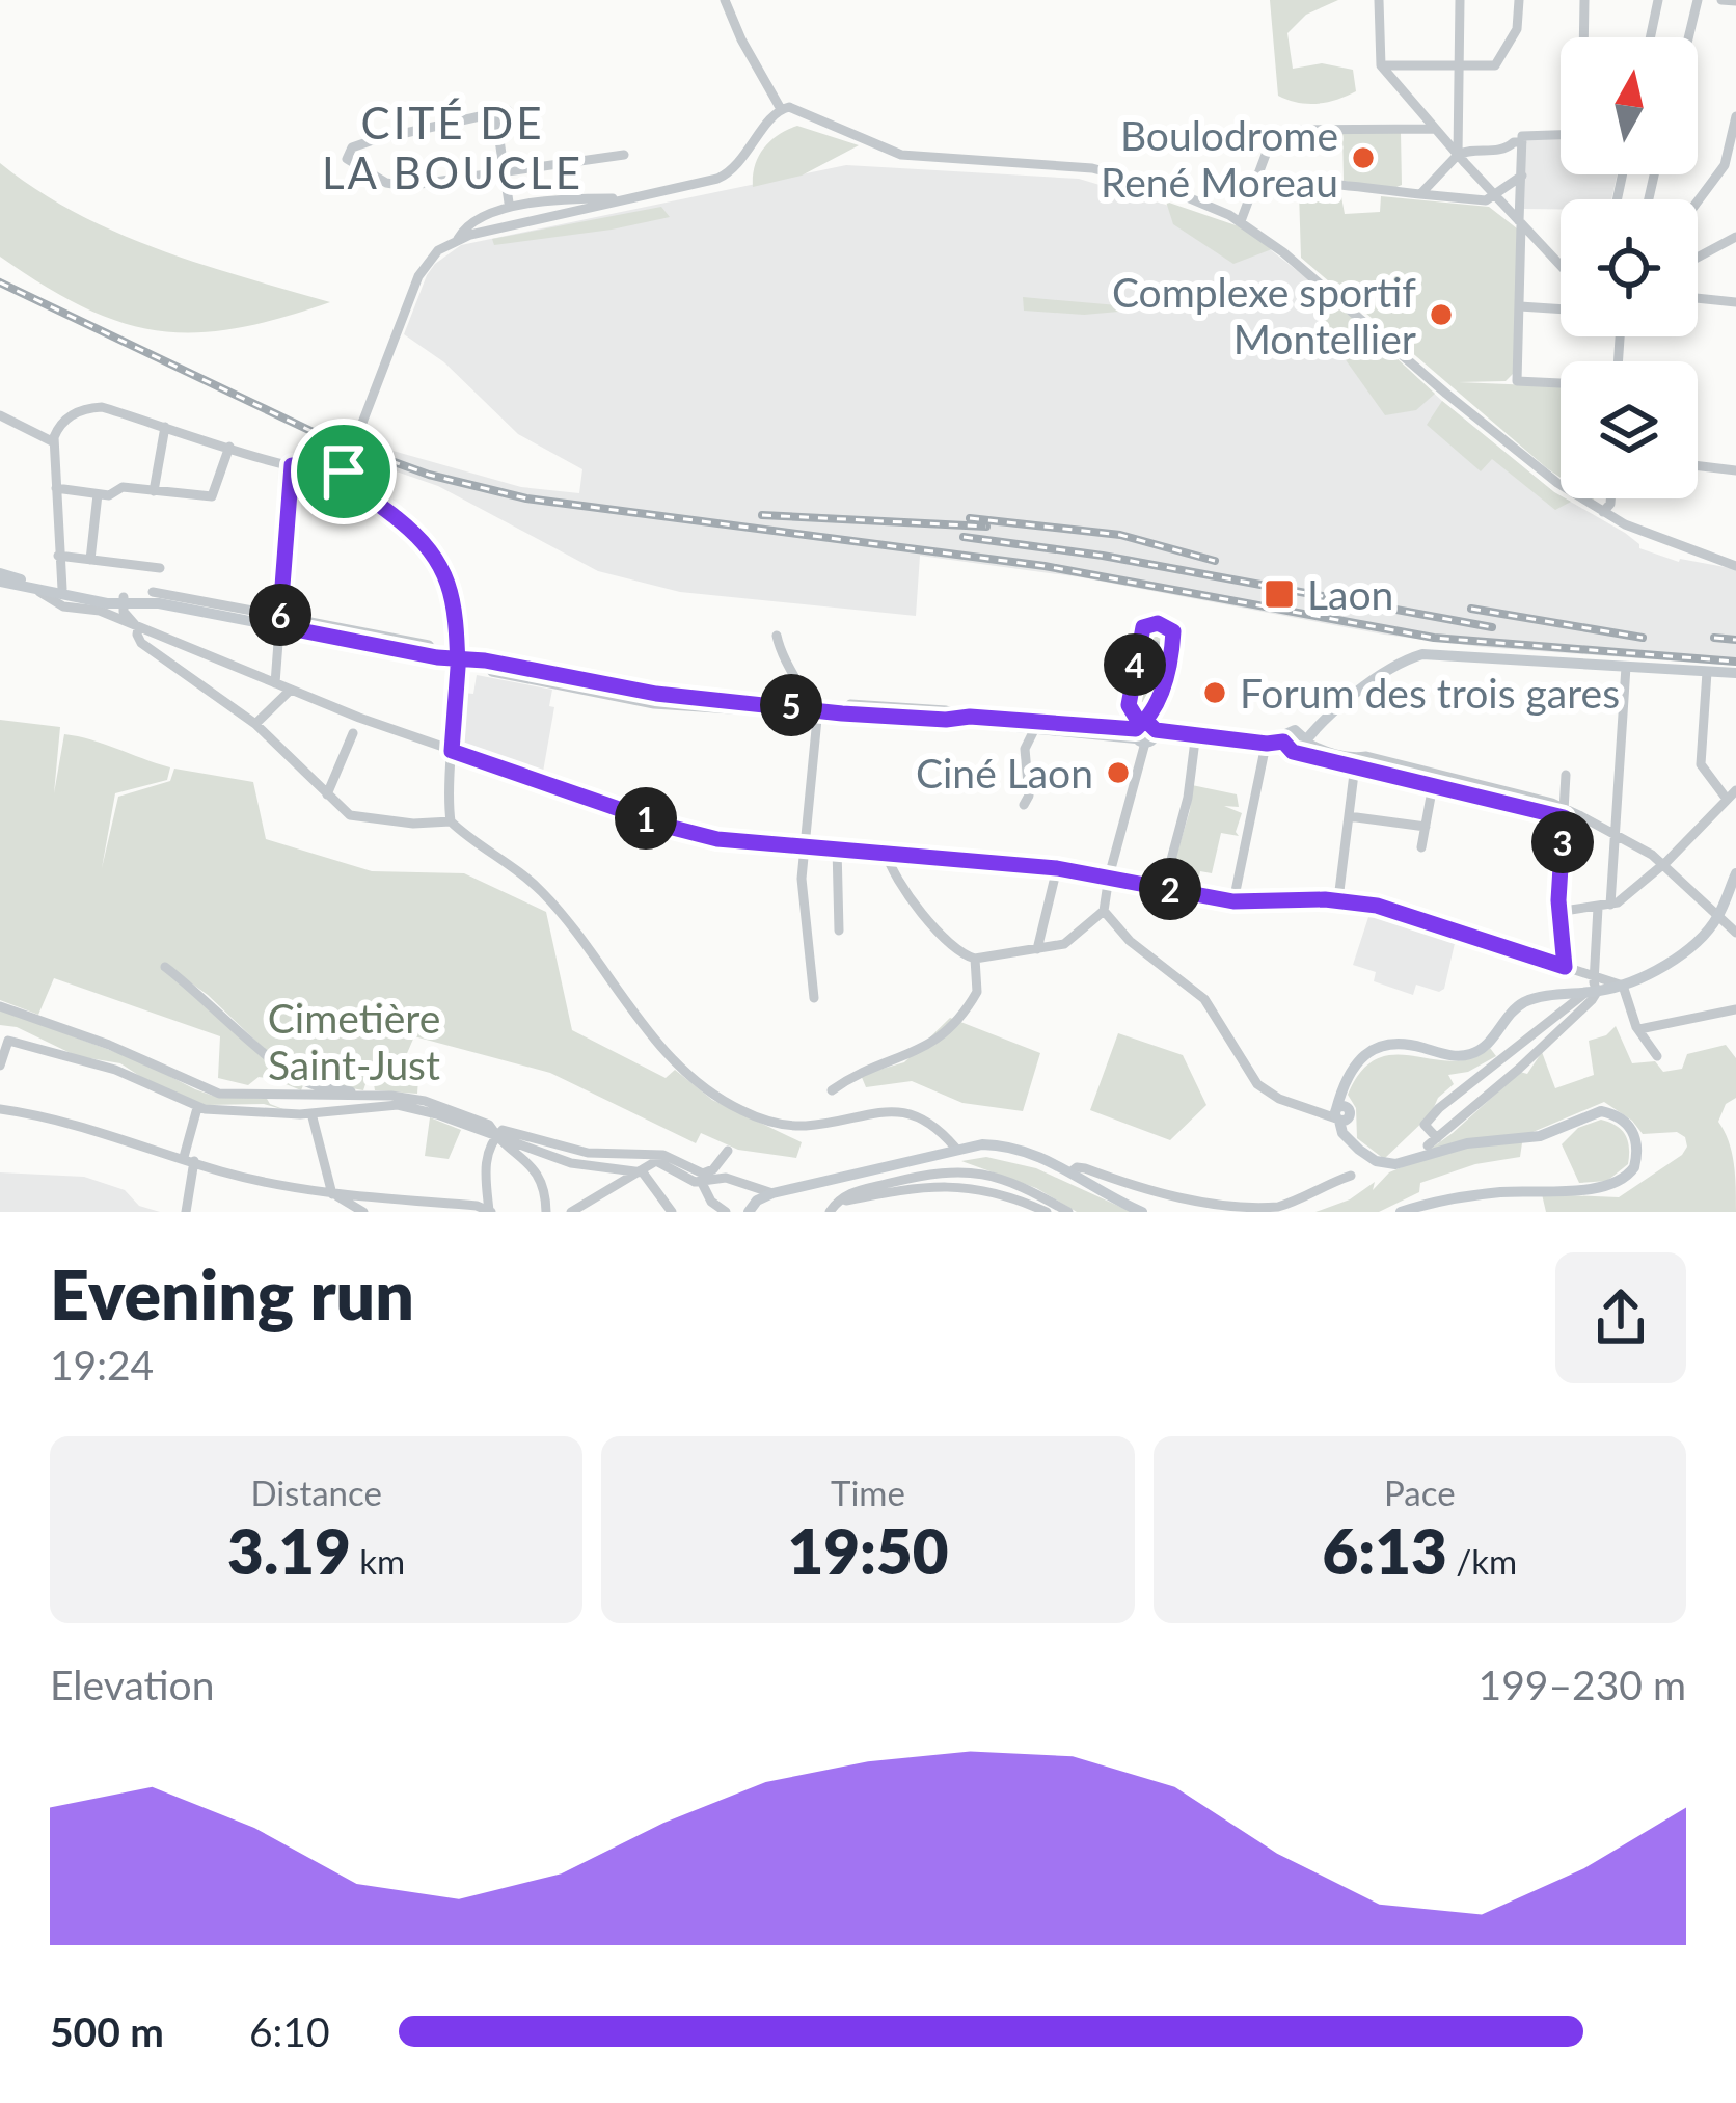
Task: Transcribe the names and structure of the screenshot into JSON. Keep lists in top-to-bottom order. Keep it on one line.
{"districts":["CITÉ DE LA BOUCLE"],"parks":["Cimetière Saint-Just"],"places":{"other":["Boulodrome René Moreau","Complexe sportif Montellier","Forum des trois gares","Ciné Laon"],"transit":["Laon"]},"north":"top","page":{"pins":["6","4","5","1","3","2"],"heading":["Evening run","19:24"],"stats":[["Distance","3.19 km"],["Time","19:50"],["Pace","6:13 /km"]],"chart":["Elevation","199–230 m"],"list":[{"name":"500 m","note":"6:10"}]}}
